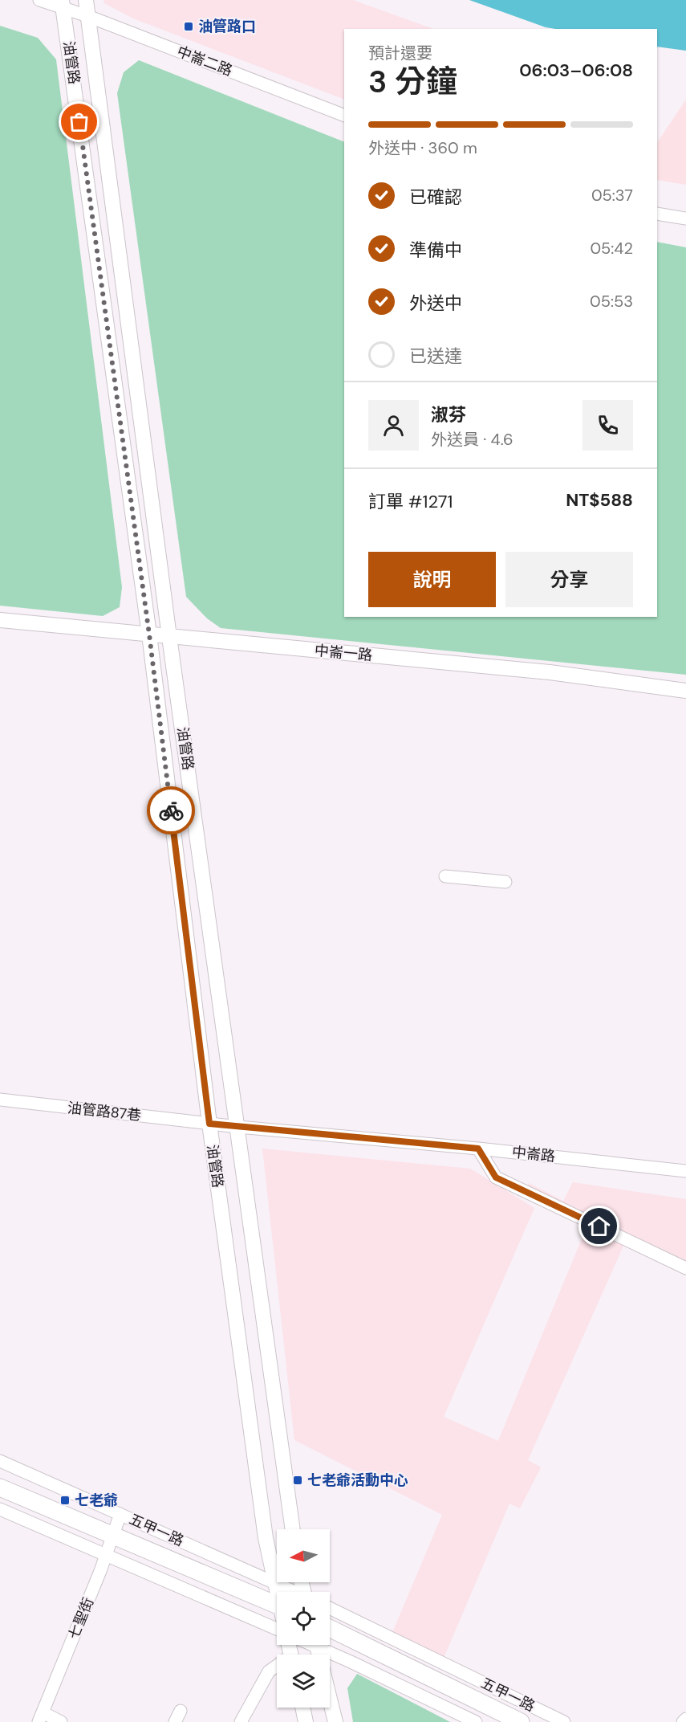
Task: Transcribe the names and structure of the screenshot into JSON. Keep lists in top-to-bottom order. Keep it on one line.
{"streets":{"main road":["五甲一路"],"street":["中崙二路","油管路","中崙一路","油管路87巷","中崙路","七聖街"]},"crossings":[["中崙二路","油管路"],["油管路","中崙一路"],["油管路","油管路87巷"],["油管路","中崙路"],["油管路","五甲一路"],["油管路87巷","中崙路"],["五甲一路","七聖街"]],"places":{"transit":["油管路口","七老爺活動中心","七老爺"]},"north":"left","page":{"heading":["3 分鐘","預計還要","06:03–06:08"],"panel":["淑芬","外送員 · 4.6","訂單 #1271","NT$588"],"bar":"外送中 · 360 m","list":[["已確認","05:37"],["準備中","05:42"],["外送中","05:53"],"已送達"],"buttons":["說明","分享"]}}
